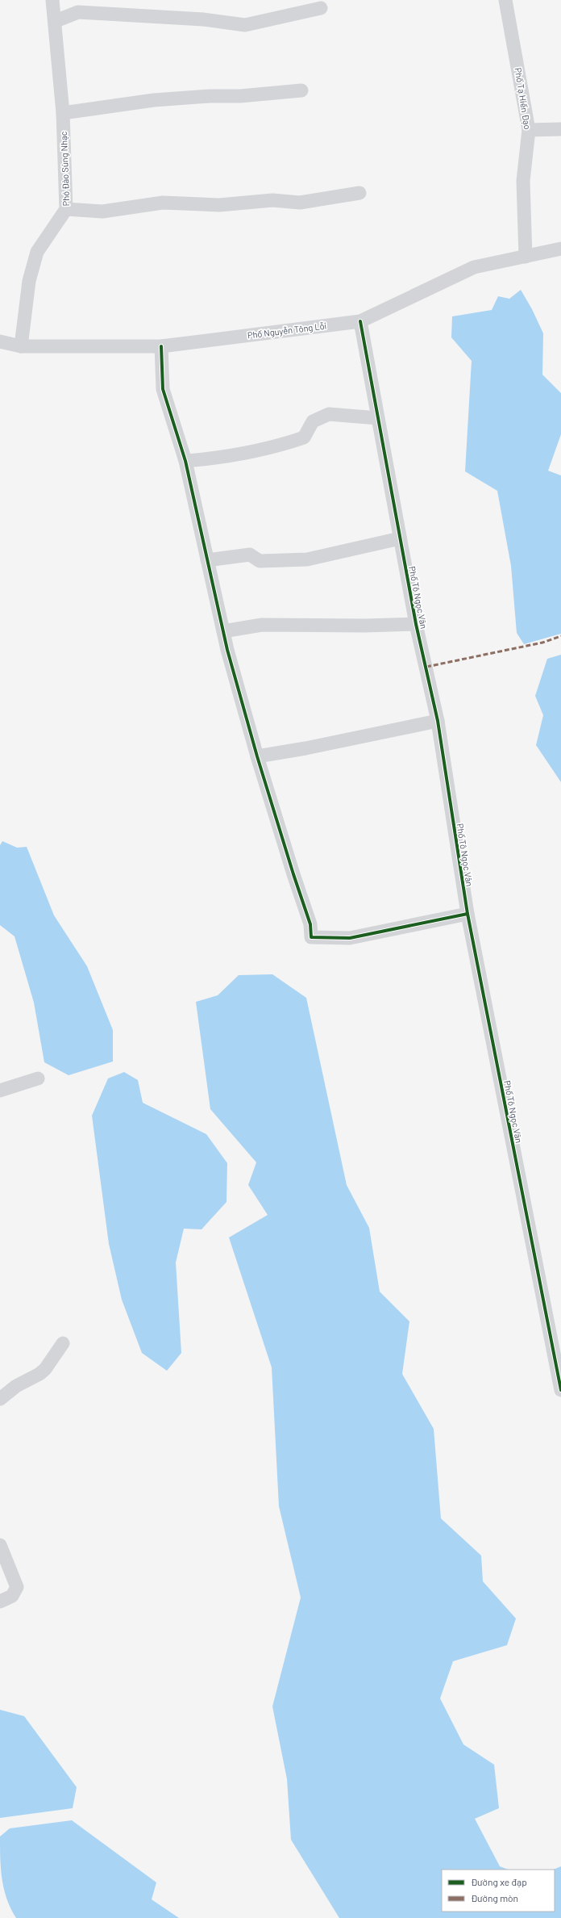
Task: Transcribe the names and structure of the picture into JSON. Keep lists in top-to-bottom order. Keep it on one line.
{"streets":{"street":["Phố Tạ Hiến Đạo","Phó Đào Sùng Nhạc","Phố Nguyễn Tông Lỗi","Phố Tô Ngọc Vân"]},"crossings":[["Phố Tạ Hiến Đạo","Phố Nguyễn Tông Lỗi"],["Phó Đào Sùng Nhạc","Phố Nguyễn Tông Lỗi"],["Phố Nguyễn Tông Lỗi","Phố Tô Ngọc Vân"]],"legend":["Đường xe đạp","Đường mòn"]}
